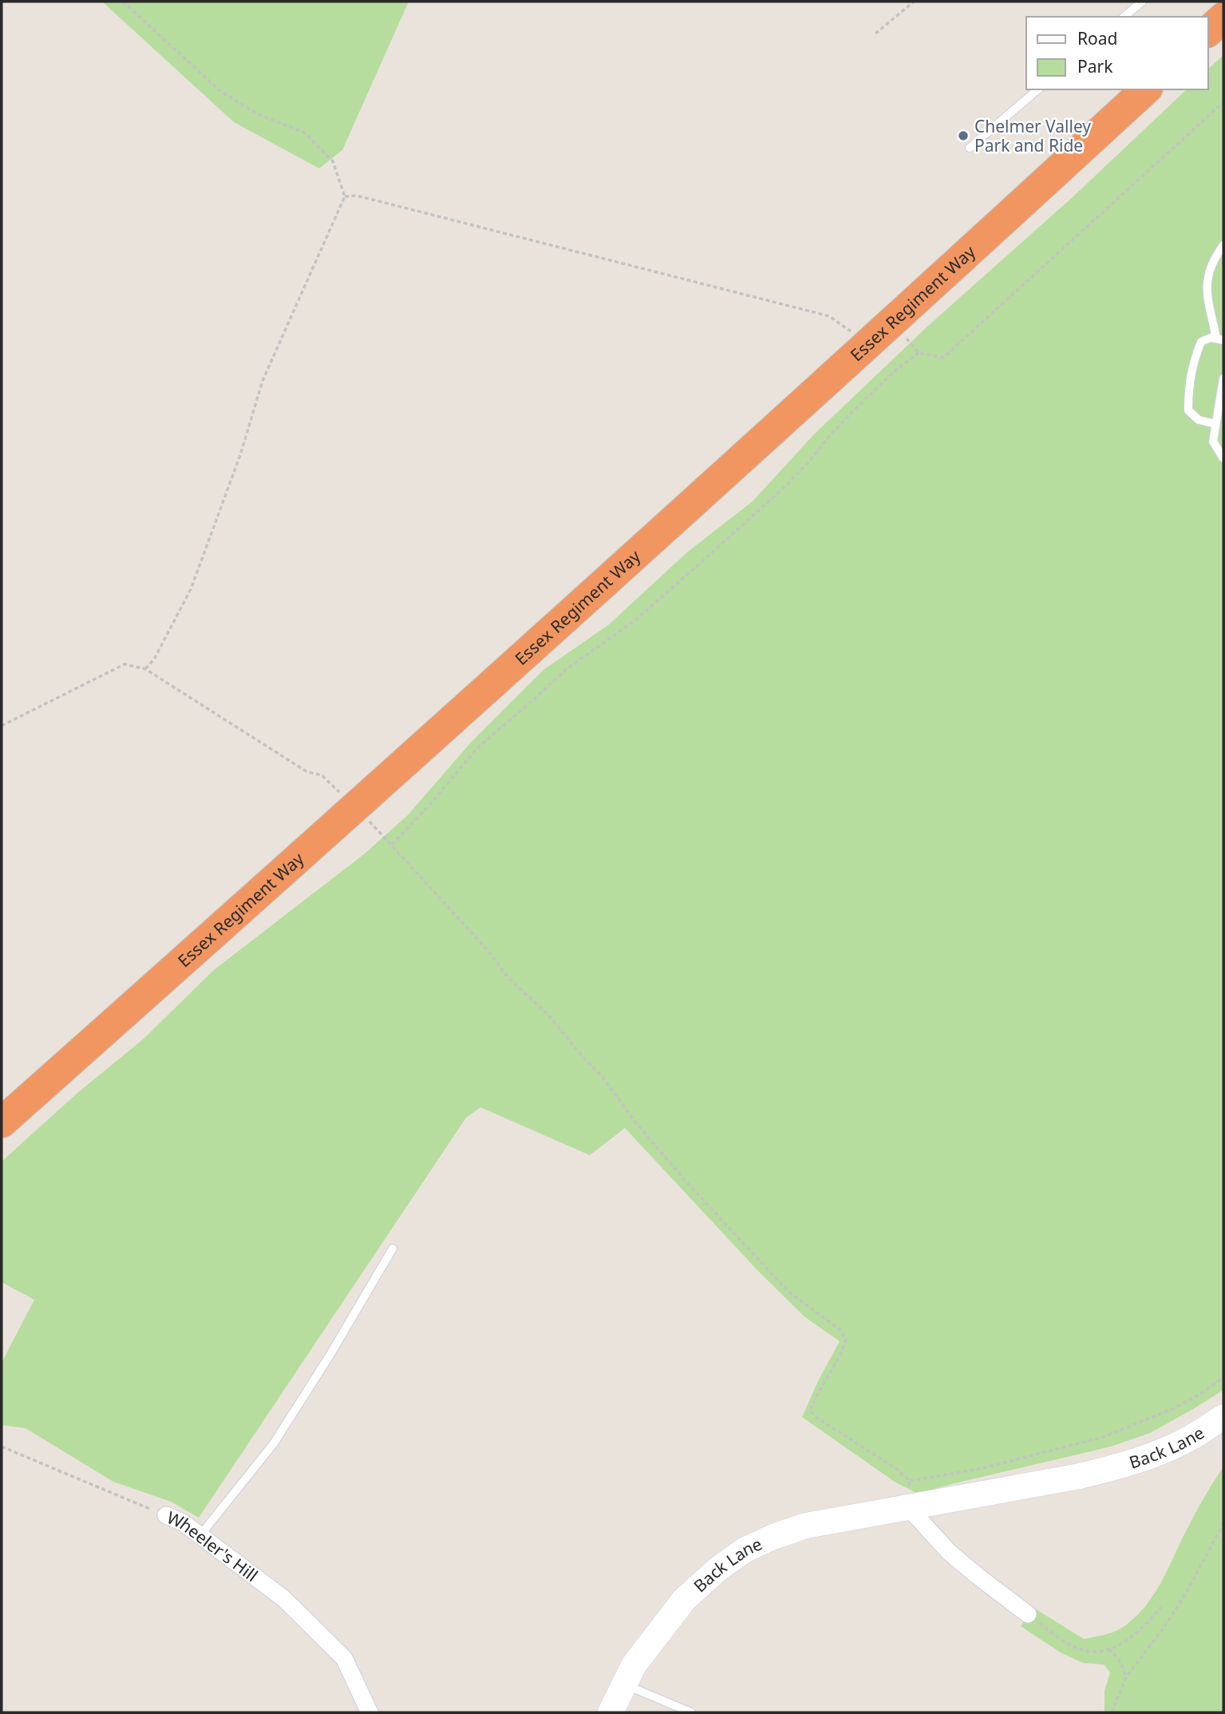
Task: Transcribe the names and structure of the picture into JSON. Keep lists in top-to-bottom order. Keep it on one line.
{"streets":{"highway":["Essex Regiment Way"],"street":["Back Lane","Wheeler's Hill"]},"places":["Chelmer Valley Park and Ride"],"legend":["Road","Park"]}
